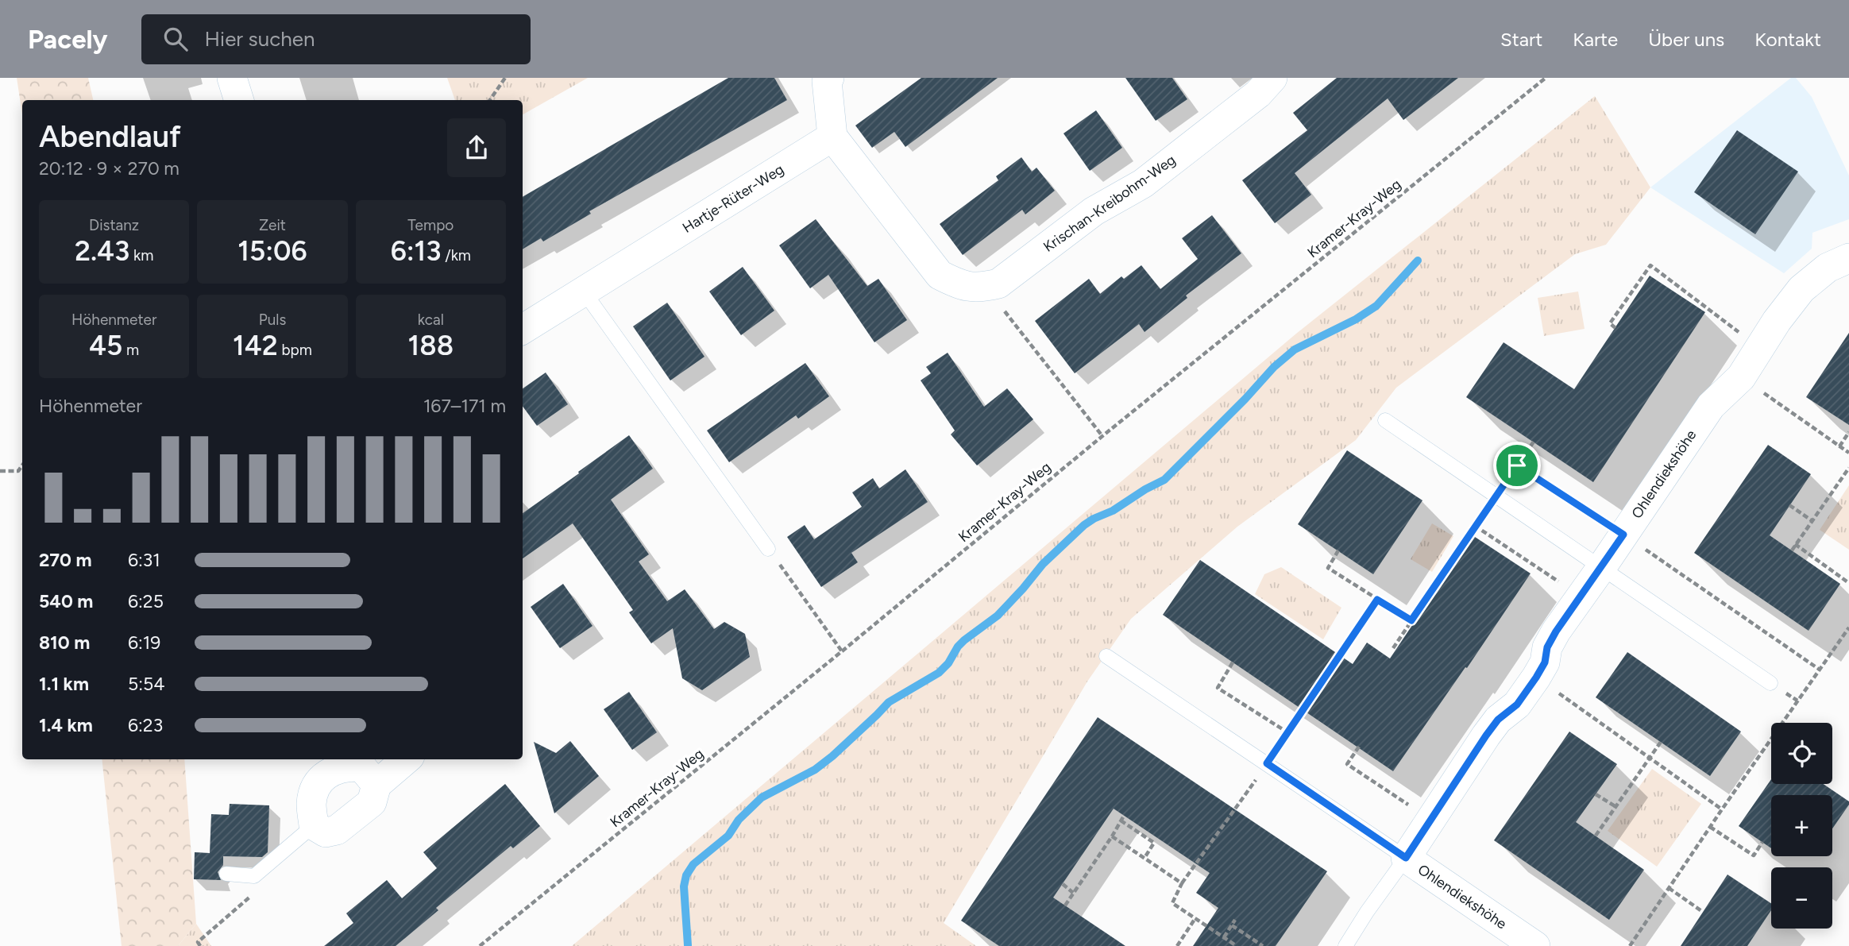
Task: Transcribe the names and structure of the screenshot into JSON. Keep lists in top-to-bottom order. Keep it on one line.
{"streets":{"street":["Hartje-Rüter-Weg","Krischan-Kreibohm-Weg","Ohlendiekshöhe"],"path":["Kramer-Kray-Weg"]},"page":{"header":"Pacely","search":"Hier suchen","nav":["Start","Karte","Über uns","Kontakt"],"heading":["Abendlauf","20:12 · 9 × 270 m"],"stats":[["Distanz","2.43 km"],["Zeit","15:06"],["Tempo","6:13 /km"],["Höhenmeter","45 m"],["Puls","142 bpm"],["kcal","188"]],"chart":["Höhenmeter","167–171 m"],"list":[{"name":"270 m","note":"6:31"},{"name":"540 m","note":"6:25"},{"name":"810 m","note":"6:19"},{"name":"1.1 km","note":"5:54"},{"name":"1.4 km","note":"6:23"}],"map_buttons":["+","−"]}}
